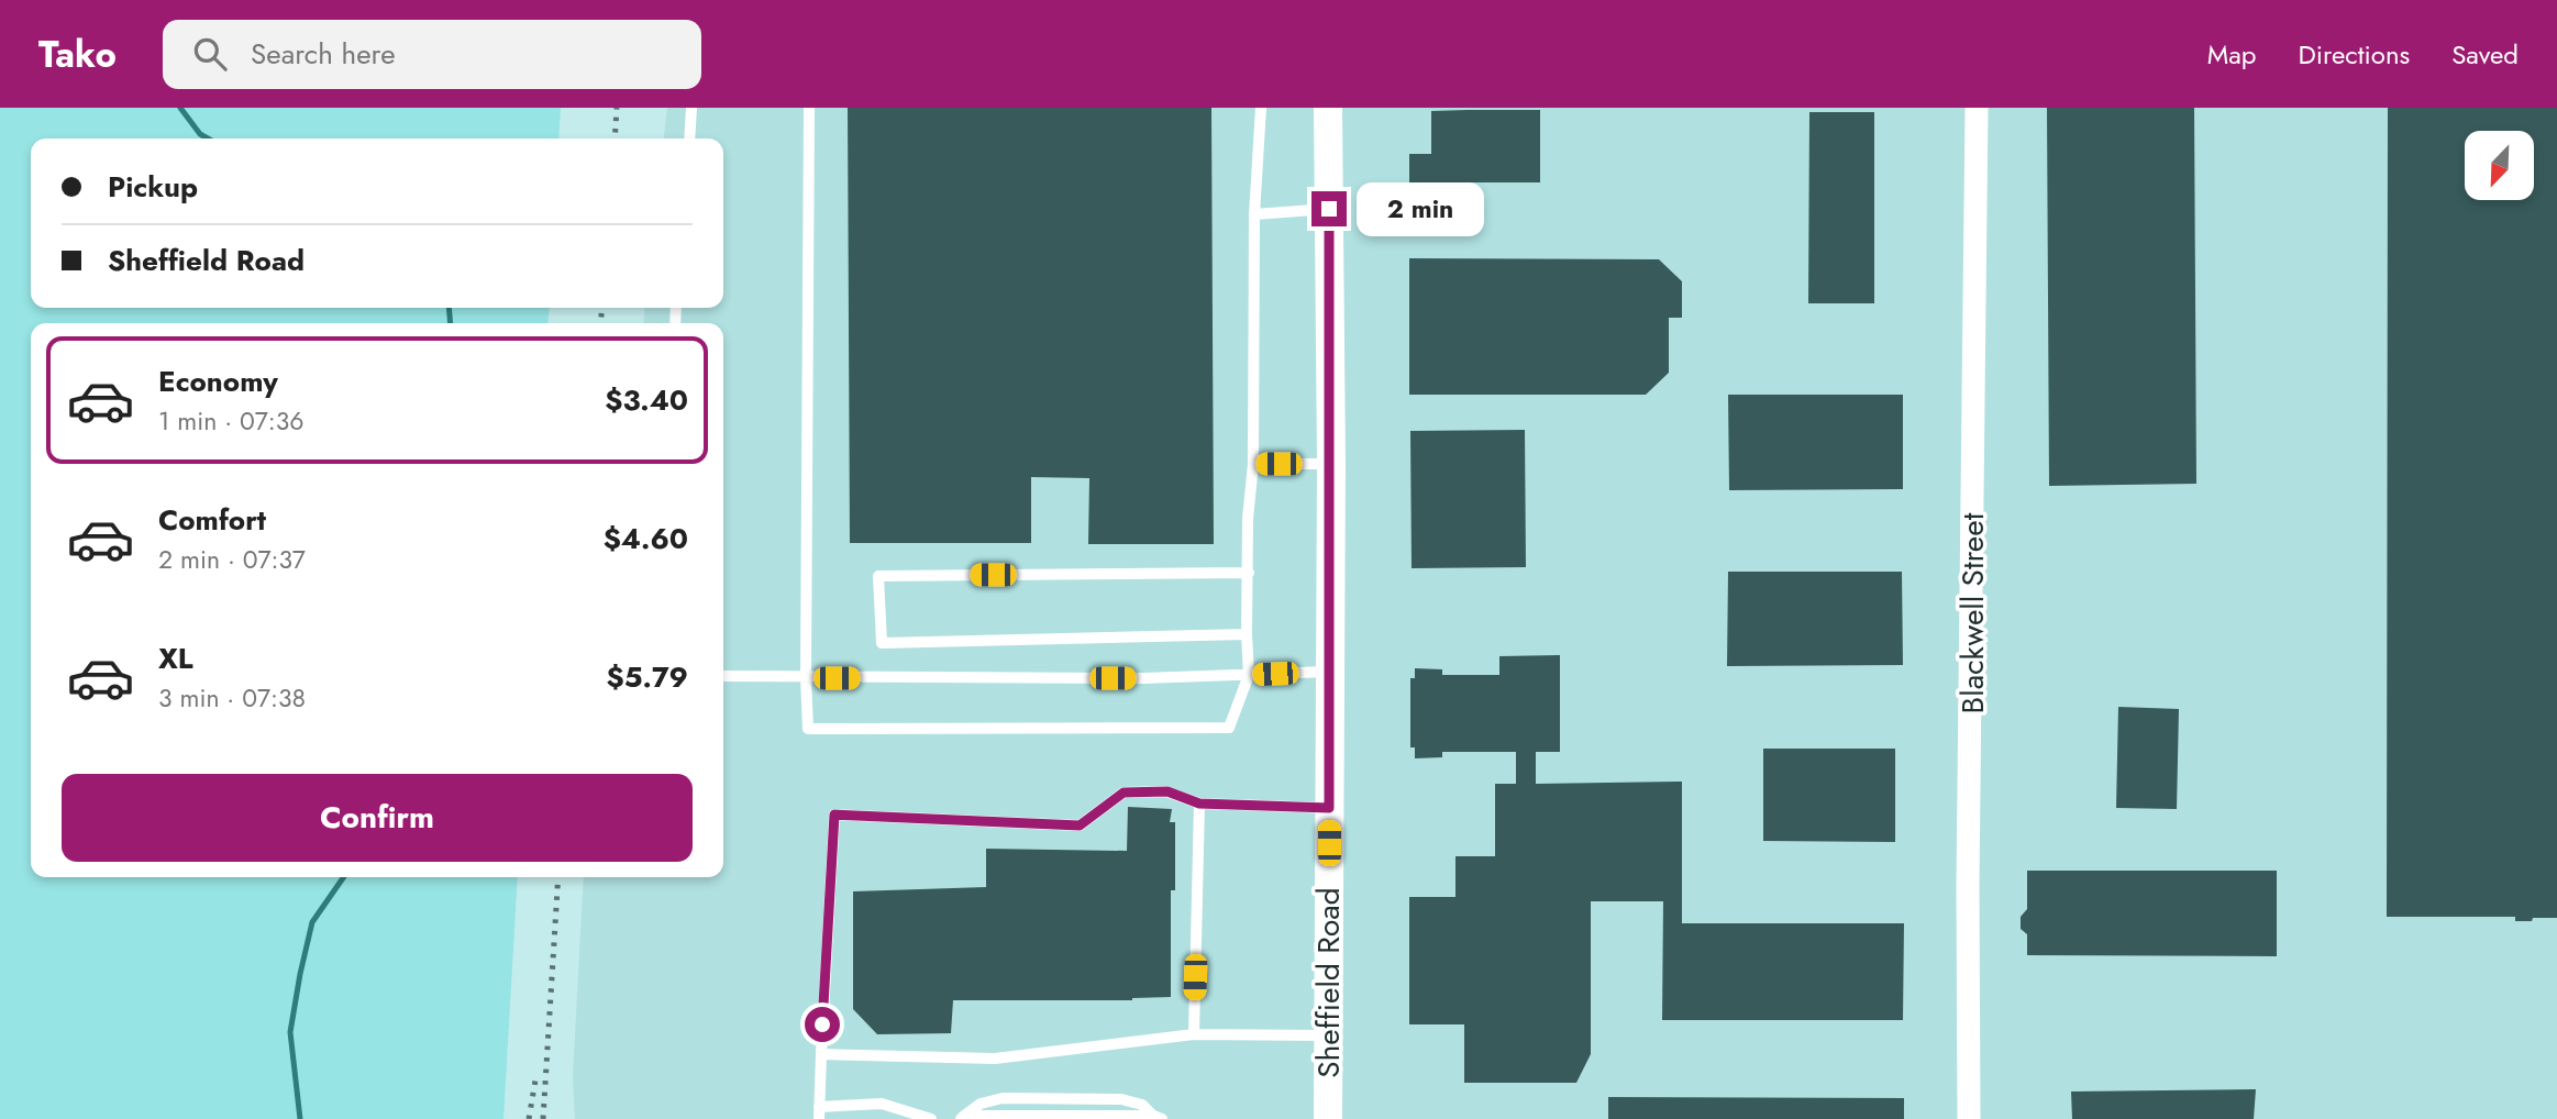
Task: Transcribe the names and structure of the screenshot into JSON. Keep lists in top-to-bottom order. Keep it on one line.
{"streets":{"street":["Blackwell Street","Sheffield Road"]},"north":"bottom left","page":{"header":"Tako","search":"Search here","nav":["Map","Directions","Saved"],"banner":["Pickup","Sheffield Road"],"bubble":"2 min","list":[{"name":"Economy","note":"1 min · 07:36","value":"$3.40"},{"name":"Comfort","note":"2 min · 07:37","value":"$4.60"},{"name":"XL","note":"3 min · 07:38","value":"$5.79"}],"buttons":"Confirm"}}
